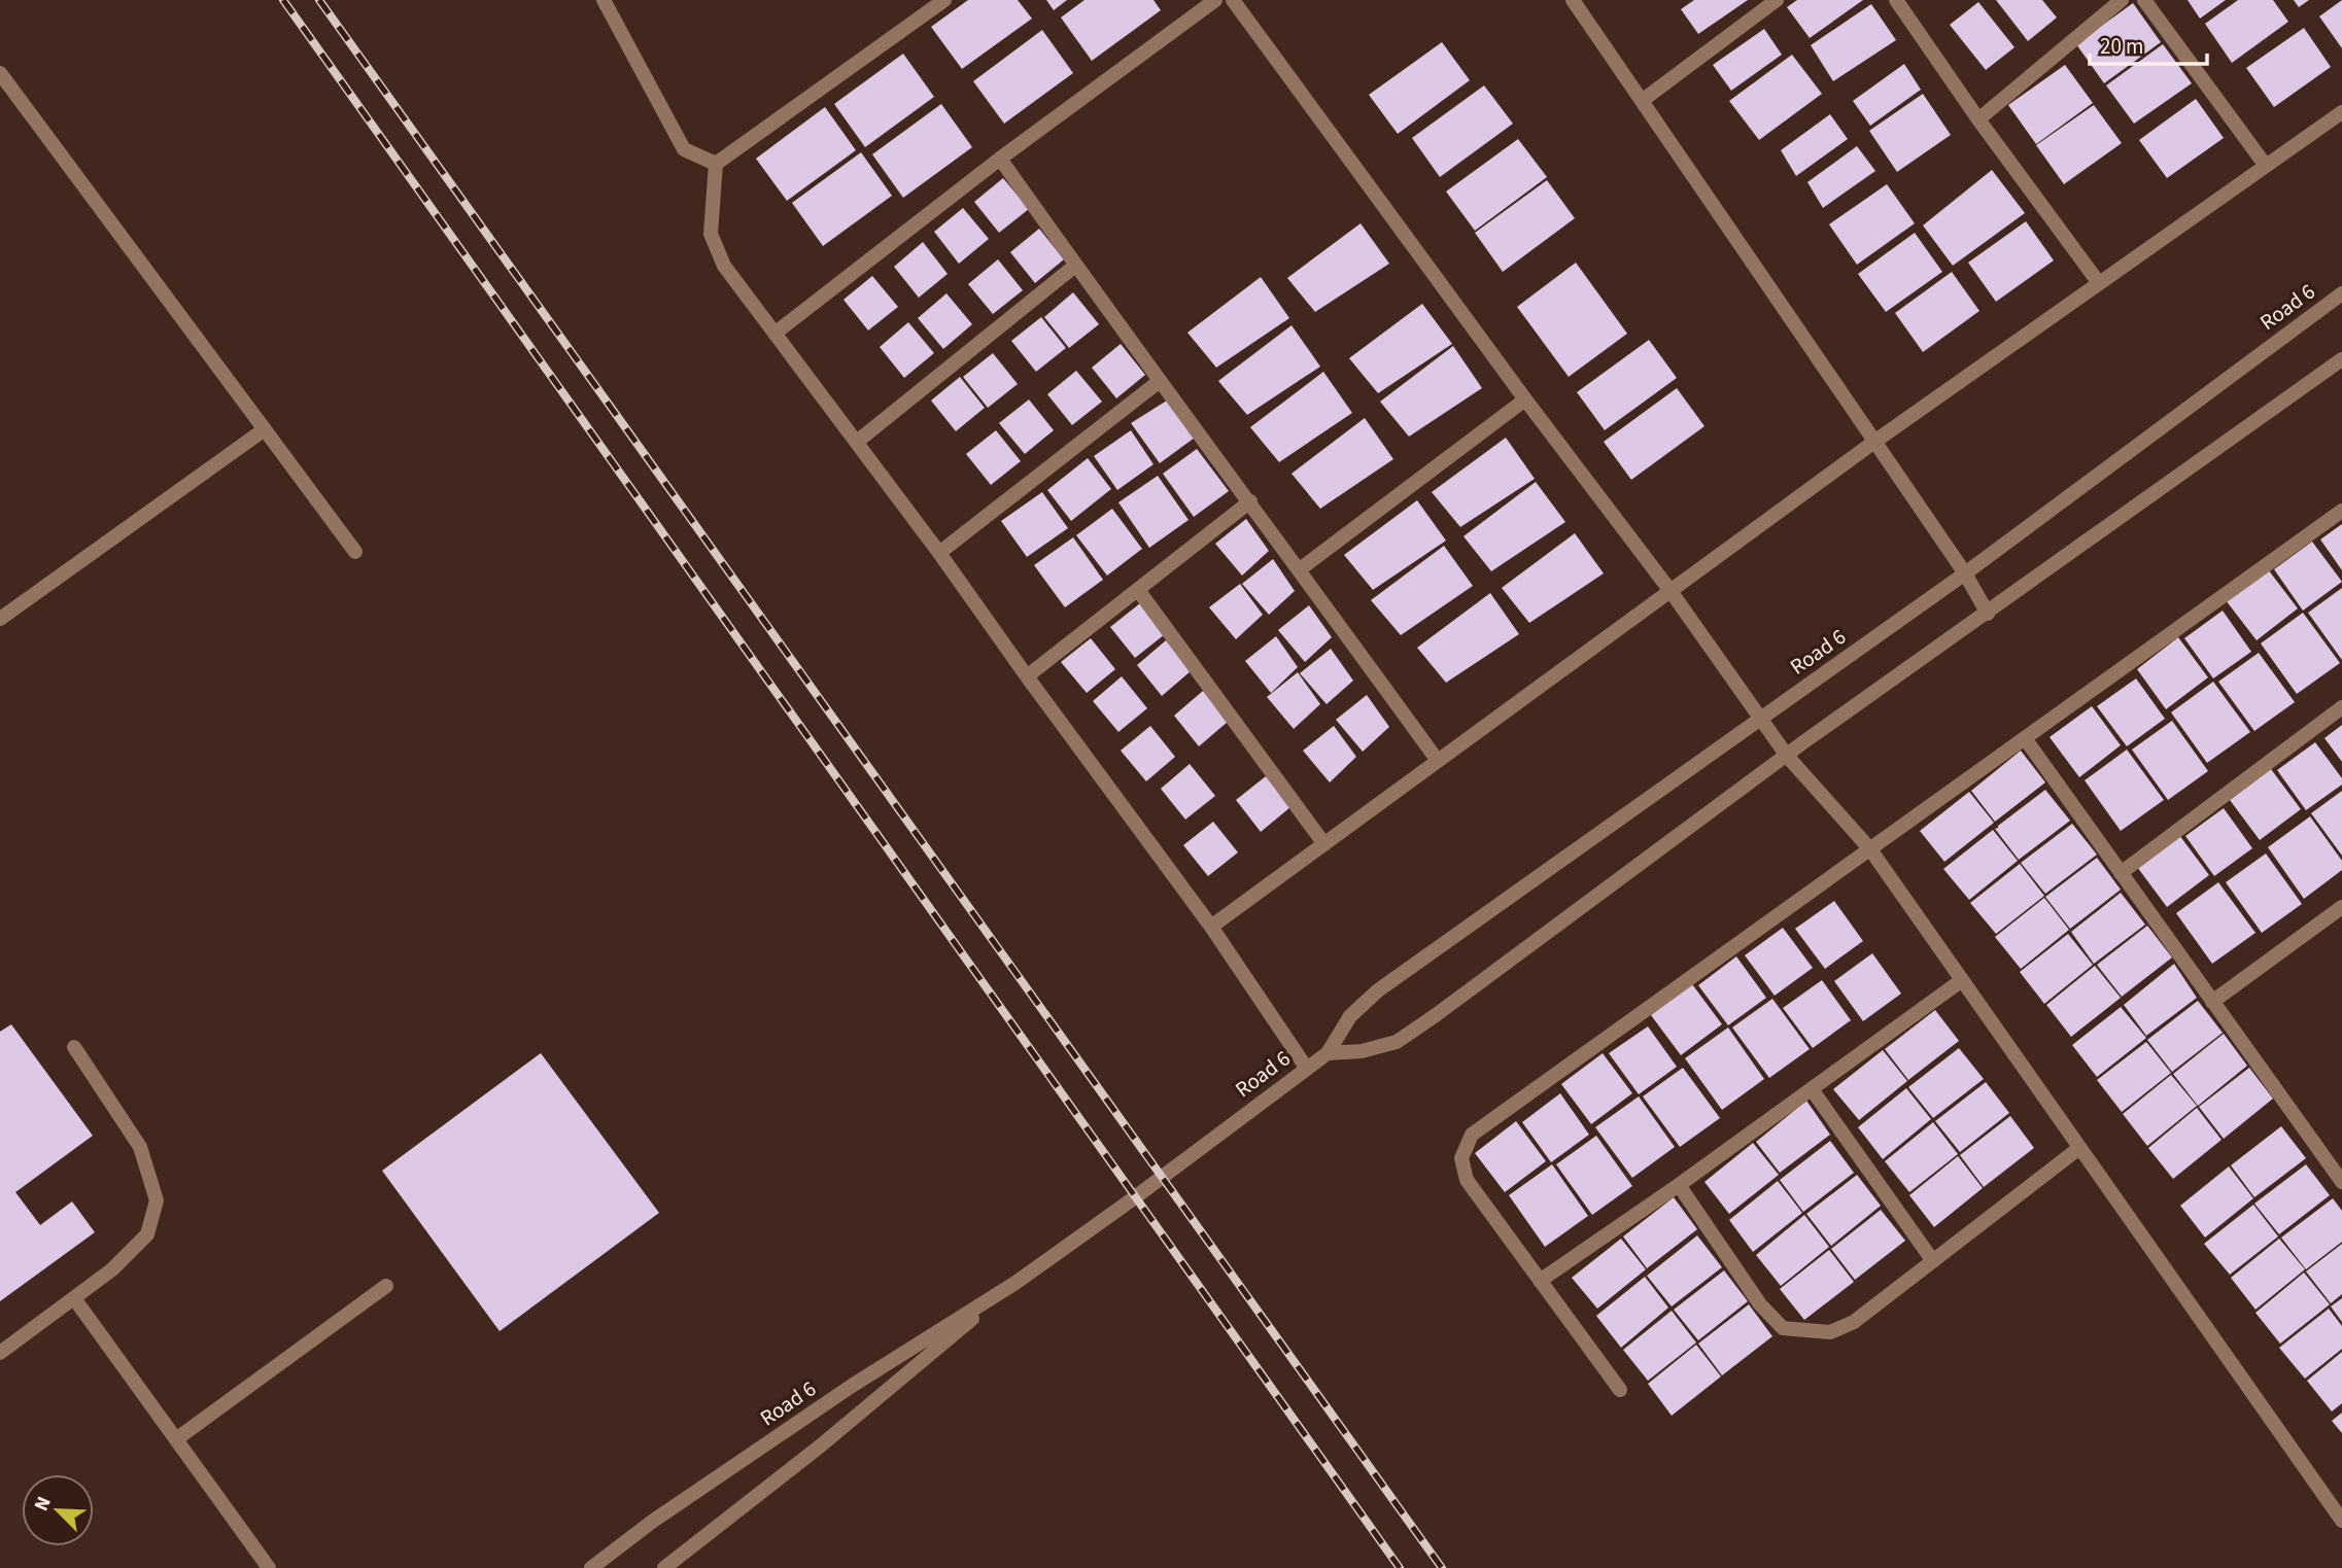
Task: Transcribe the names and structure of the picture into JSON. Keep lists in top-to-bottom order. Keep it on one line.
{"streets":{"street":["Road 6"]},"scale_bar":"20 m","north":"top left"}
